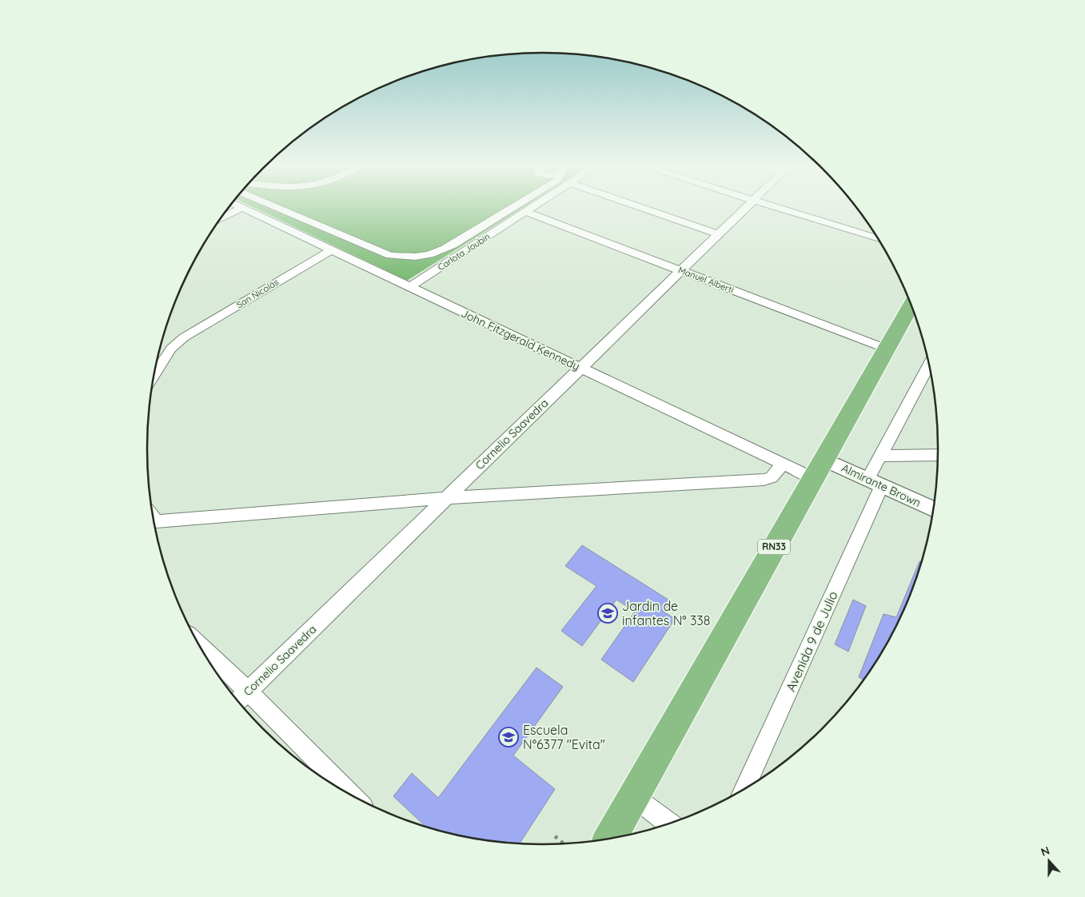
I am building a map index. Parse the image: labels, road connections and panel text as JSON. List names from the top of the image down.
{
  "streets": {
    "highway": ["RN33"],
    "street": [
      "Carlota Joubin",
      "Manuel Alberti",
      "San Nicolás",
      "John Fitzgerald Kennedy",
      "Cornelio Saavedra",
      "Almirante Brown",
      "Avenida 9 de Julio"
    ]
  },
  "crossings": [
    ["Carlota Joubin", "Manuel Alberti"],
    ["Carlota Joubin", "John Fitzgerald Kennedy"],
    ["Manuel Alberti", "Cornelio Saavedra"],
    ["Manuel Alberti", "RN33"],
    ["San Nicolás", "John Fitzgerald Kennedy"],
    ["John Fitzgerald Kennedy", "Cornelio Saavedra"],
    ["John Fitzgerald Kennedy", "Almirante Brown"],
    ["John Fitzgerald Kennedy", "RN33"],
    ["Almirante Brown", "RN33"],
    ["Almirante Brown", "Avenida 9 de Julio"]
  ],
  "places": {
    "school or university": ["Jardin de infantes N° 338", "Escuela N°6377 \"Evita\""]
  },
  "north": "top"
}
